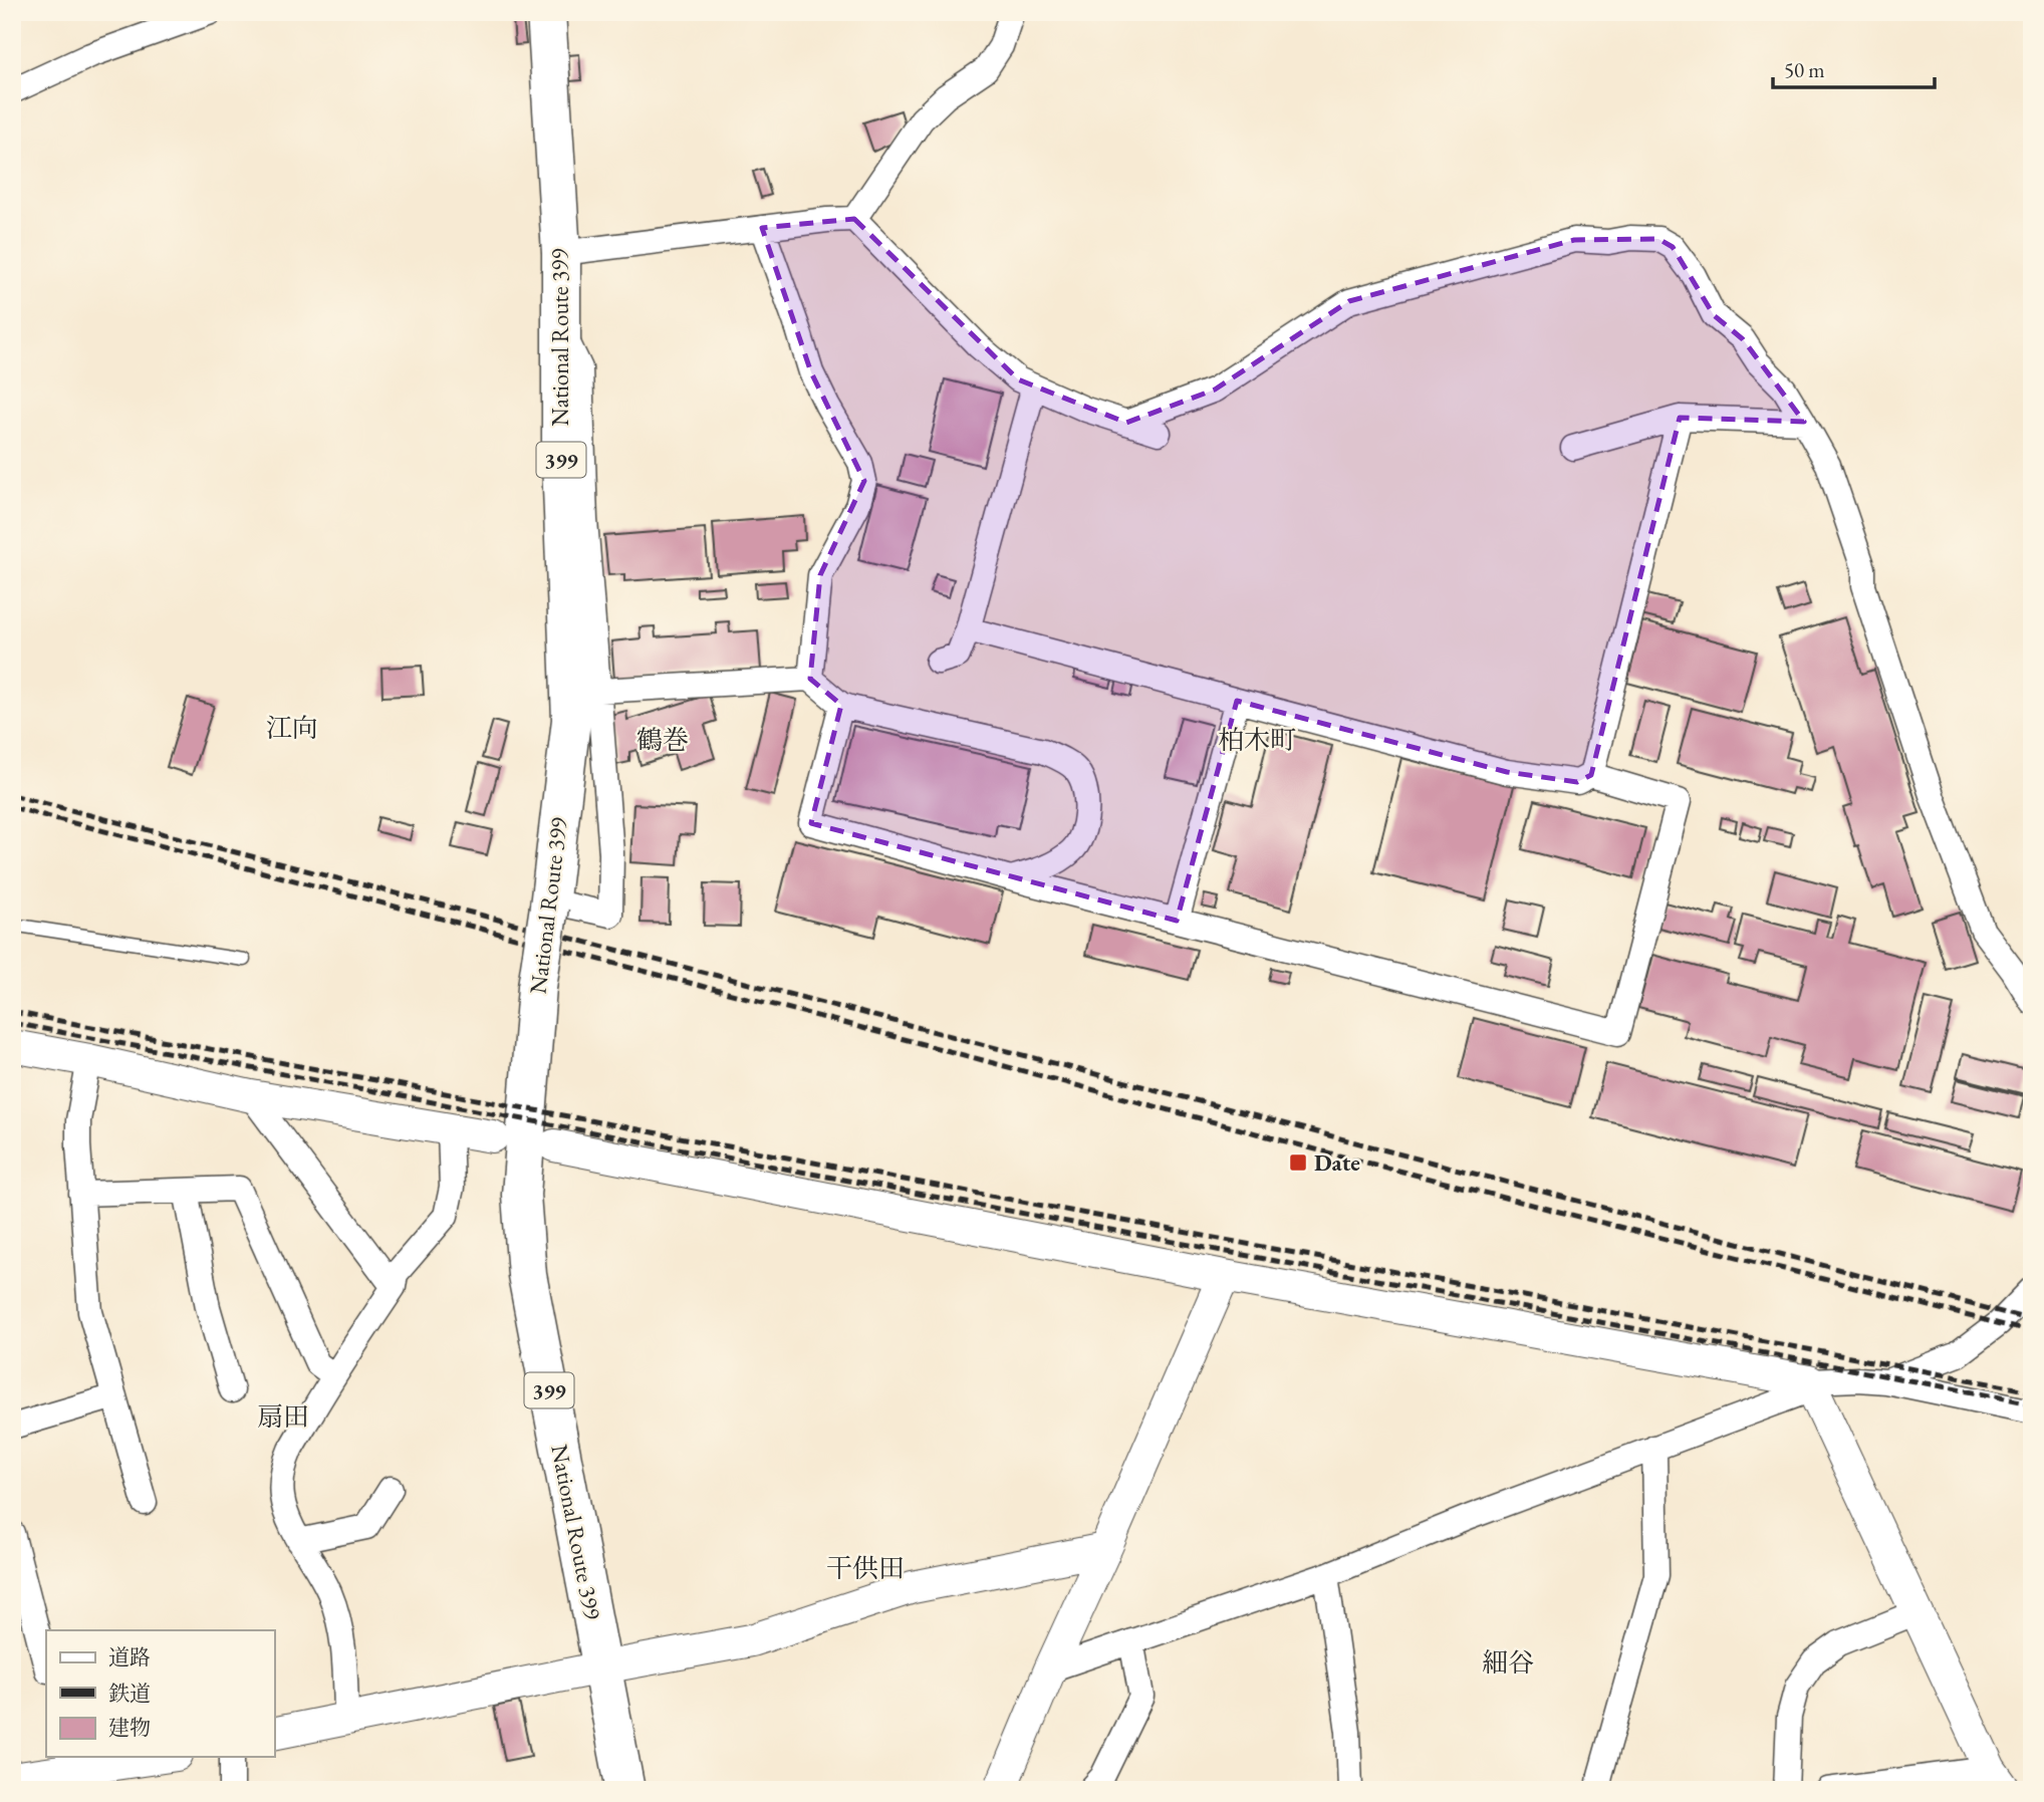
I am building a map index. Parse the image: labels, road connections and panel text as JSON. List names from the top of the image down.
{
  "streets": {
    "highway": ["National Route 399", "399"]
  },
  "districts": [
    "江向",
    "鶴巻",
    "柏木町",
    "扇田",
    "干供田",
    "細谷"
  ],
  "places": {
    "transit": ["Date"]
  },
  "legend": ["道路", "鉄道", "建物"],
  "scale_bar": "50 m"
}
